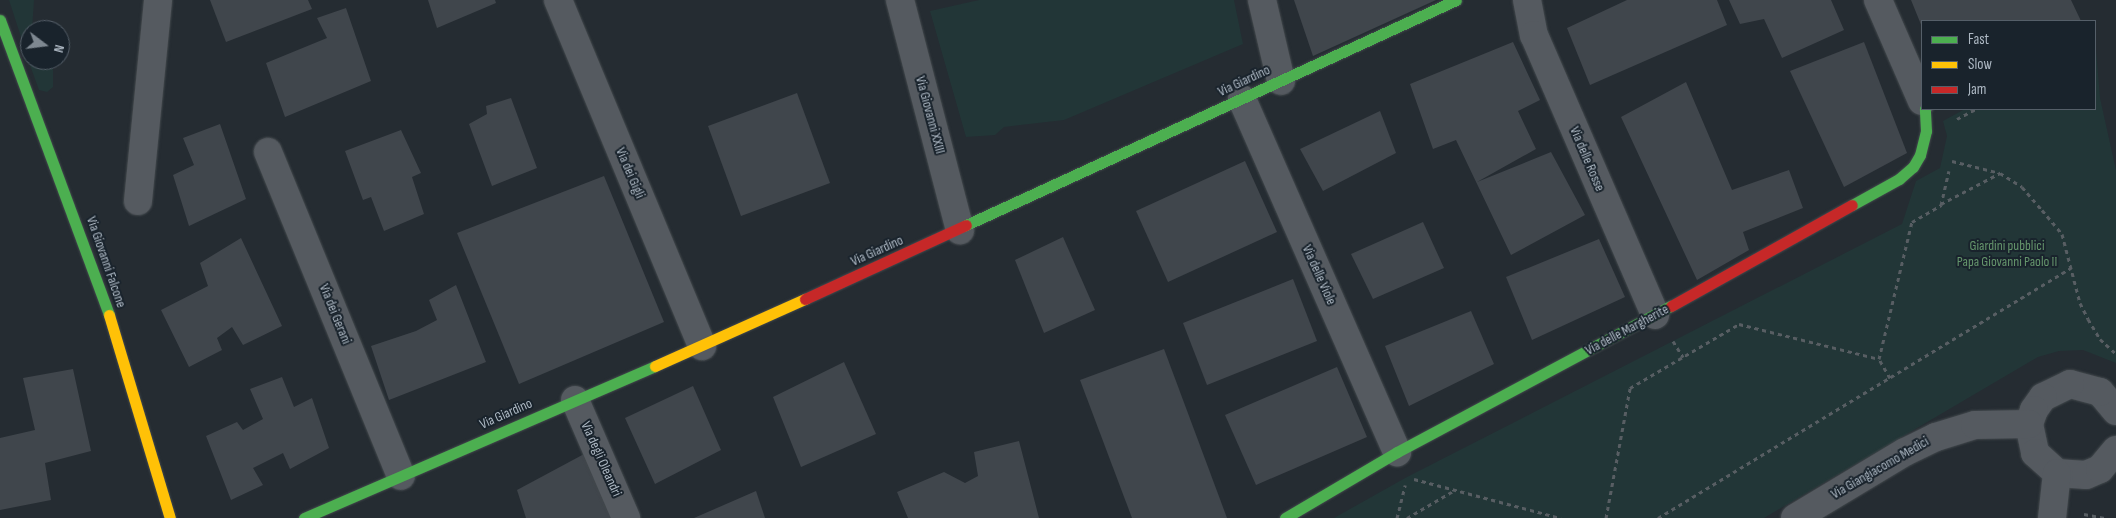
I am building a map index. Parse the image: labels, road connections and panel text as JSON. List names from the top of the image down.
{
  "streets": {
    "street": [
      "Via Giardino",
      "Via Giovanni XXIII",
      "Via delle Rosse",
      "Via dei Gigli",
      "Via Giovanni Falcone",
      "Via delle Viole",
      "Via dei Gerani",
      "Via delle Margherite",
      "Via degli Oleandri",
      "Via Giangiacomo Medici"
    ]
  },
  "crossings": [
    ["Via Giardino", "Via Giovanni XXIII"],
    ["Via Giardino", "Via dei Gigli"],
    ["Via Giardino", "Via delle Viole"],
    ["Via Giardino", "Via dei Gerani"],
    ["Via Giardino", "Via degli Oleandri"],
    ["Via delle Rosse", "Via delle Margherite"],
    ["Via delle Viole", "Via delle Margherite"]
  ],
  "parks": ["Giardini pubblici Papa Giovanni Paolo II"],
  "legend": ["Fast", "Slow", "Jam"],
  "north": "right"
}
